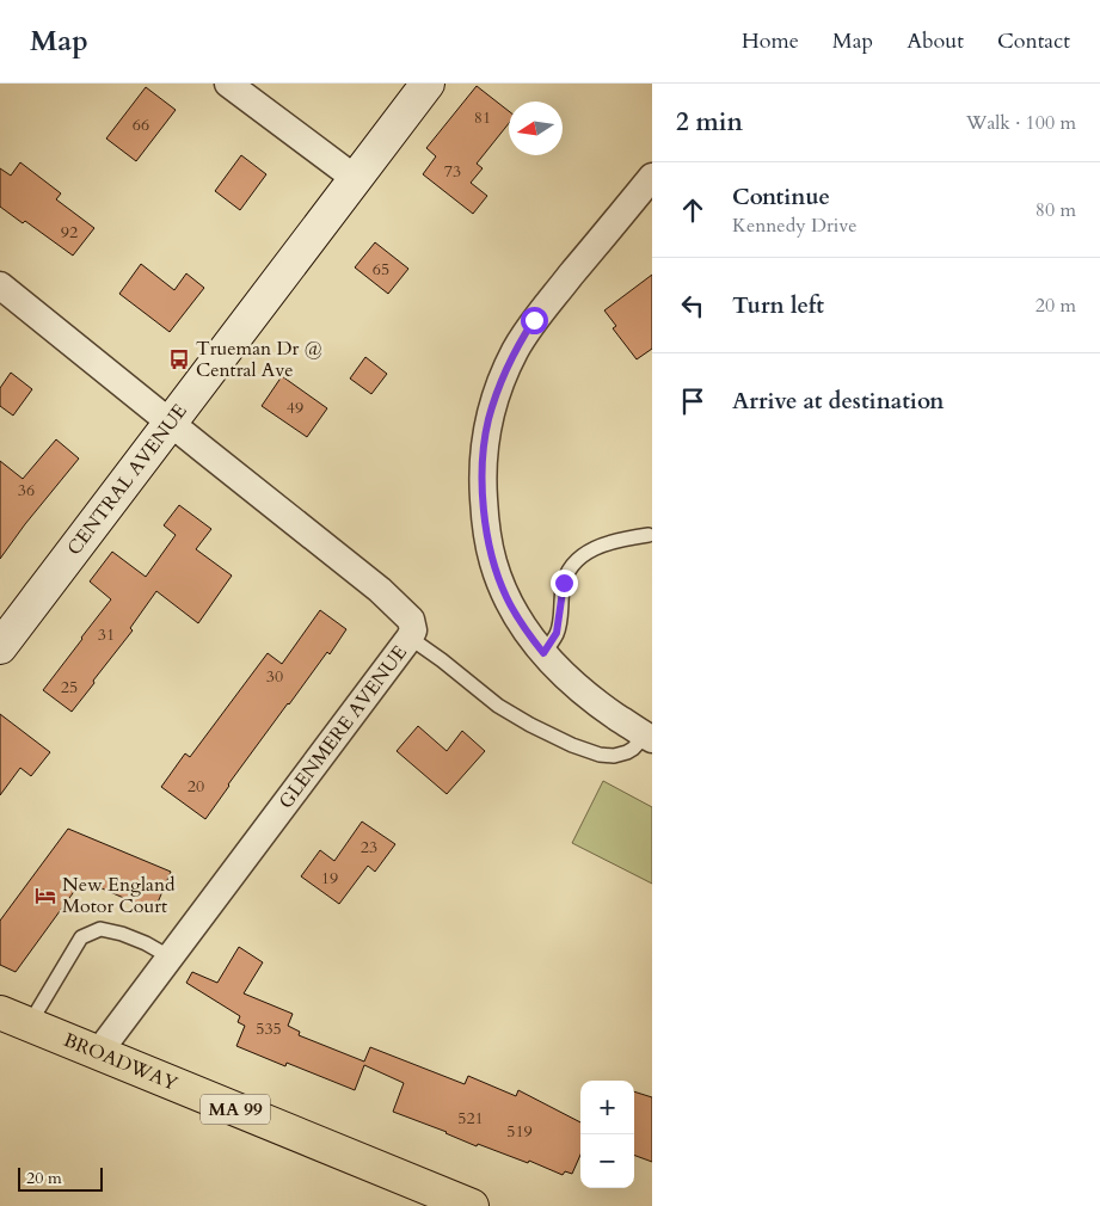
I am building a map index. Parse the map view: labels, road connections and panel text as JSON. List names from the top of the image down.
{
  "streets": {
    "main road": ["BROADWAY", "MA 99"],
    "street": ["CENTRAL AVENUE", "GLENMERE AVENUE"]
  },
  "crossings": [
    ["CENTRAL AVENUE", "GLENMERE AVENUE"],
    ["GLENMERE AVENUE", "BROADWAY"]
  ],
  "places": {
    "bus stop": ["Trueman Dr @ Central Ave"],
    "hotel": ["New England Motor Court"]
  },
  "house_numbers": [
    "81",
    "66",
    "73",
    "92",
    "65",
    "49",
    "36",
    "31",
    "30",
    "25",
    "20",
    "23",
    "19",
    "535",
    "521",
    "519"
  ],
  "scale_bar": "20 m",
  "north": "left",
  "page": {
    "header": "Map",
    "nav": [
      "Home",
      "Map",
      "About",
      "Contact"
    ],
    "heading": ["2 min", "Walk · 100 m"],
    "list": [
      ["Continue", "Kennedy Drive", "80 m"],
      ["Turn left", "20 m"],
      "Arrive at destination"
    ],
    "map_buttons": ["+", "−"],
    "scale": "20 m"
  }
}
